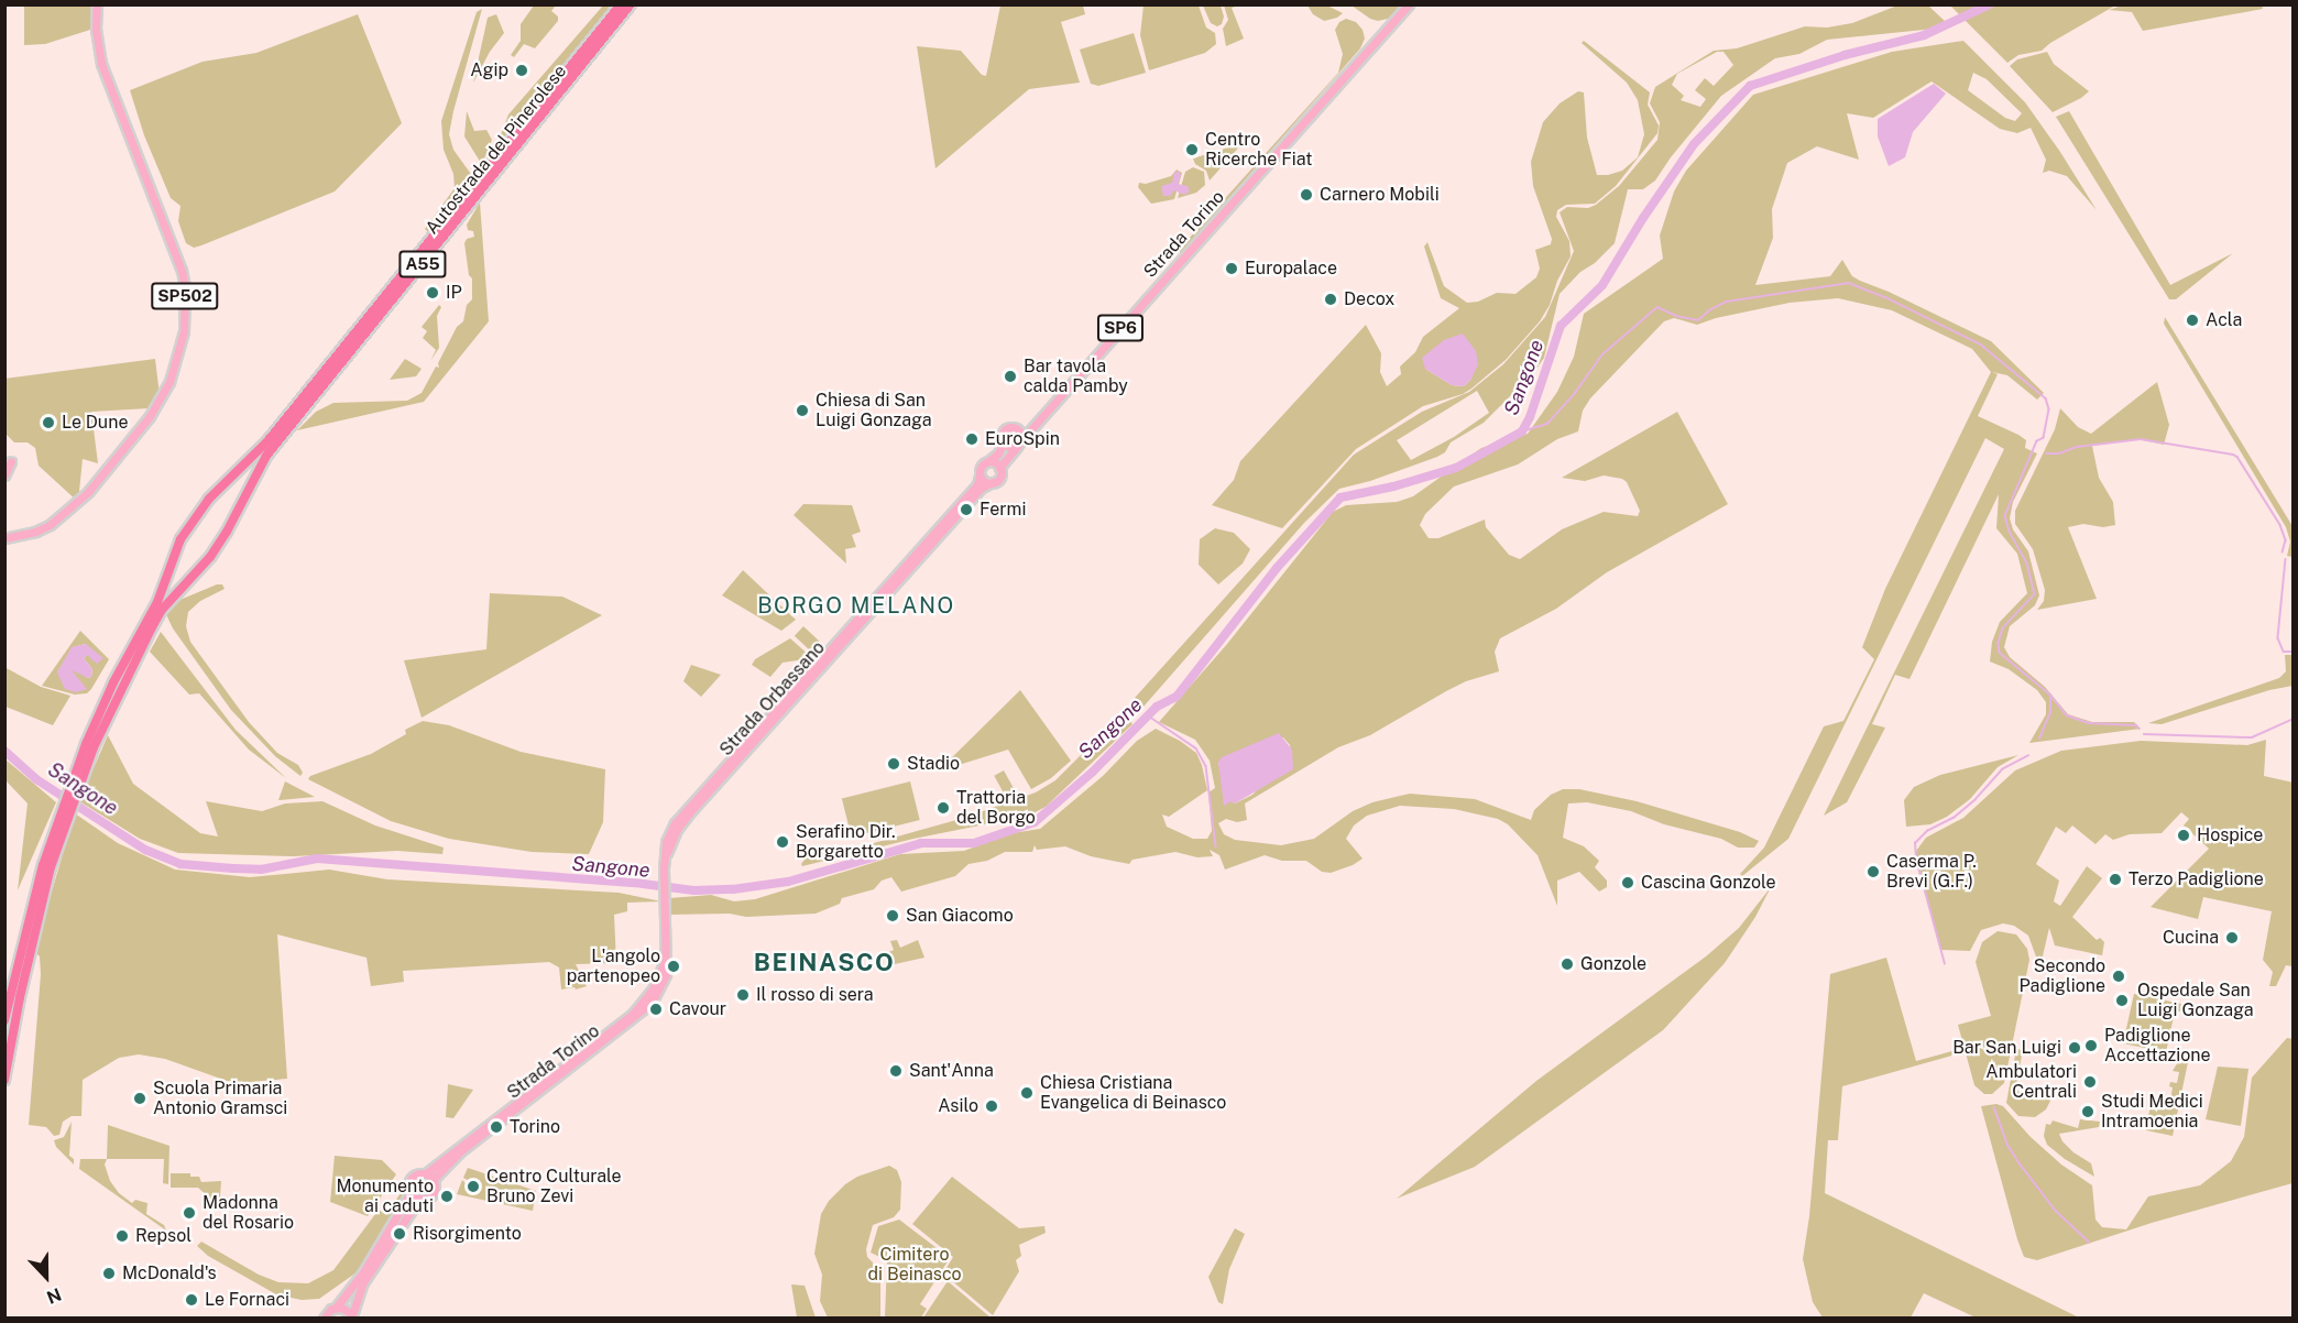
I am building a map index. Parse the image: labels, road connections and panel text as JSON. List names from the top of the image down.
{
  "streets": {
    "highway": ["Autostrada del Pinerolese", "A55"],
    "main road": [
      "Strada Torino",
      "SP502",
      "SP6",
      "Strada Orbassano"
    ]
  },
  "crossings": [
    ["Strada Torino", "Strada Orbassano"]
  ],
  "districts": ["BORGO MELANO", "BEINASCO"],
  "water": ["Sangone"],
  "parks": ["Cimitero di Beinasco"],
  "places": [
    "Agip",
    "Centro Ricerche Fiat",
    "Carnero Mobili",
    "Europalace",
    "IP",
    "Decox",
    "Acla",
    "Bar tavola calda Pamby",
    "Chiesa di San Luigi Gonzaga",
    "Le Dune",
    "EuroSpin",
    "Fermi",
    "Stadio",
    "Trattoria del Borgo",
    "Hospice",
    "Serafino Dir. Borgaretto",
    "Caserma P. Brevi (G.F.)",
    "Terzo Padiglione",
    "Cascina Gonzole",
    "San Giacomo",
    "Cucina",
    "Gonzole",
    "L'angolo partenopeo",
    "Secondo Padiglione",
    "Il rosso di sera",
    "Ospedale San Luigi Gonzaga",
    "Cavour",
    "Padiglione Accettazione",
    "Bar San Luigi",
    "Sant'Anna",
    "Ambulatori Centrali",
    "Chiesa Cristiana Evangelica di Beinasco",
    "Scuola Primaria Antonio Gramsci",
    "Asilo",
    "Studi Medici Intramoenia",
    "Torino",
    "Centro Culturale Bruno Zevi",
    "Monumento ai caduti",
    "Madonna del Rosario",
    "Risorgimento",
    "Repsol",
    "McDonald's",
    "Le Fornaci"
  ],
  "north": "bottom"
}
